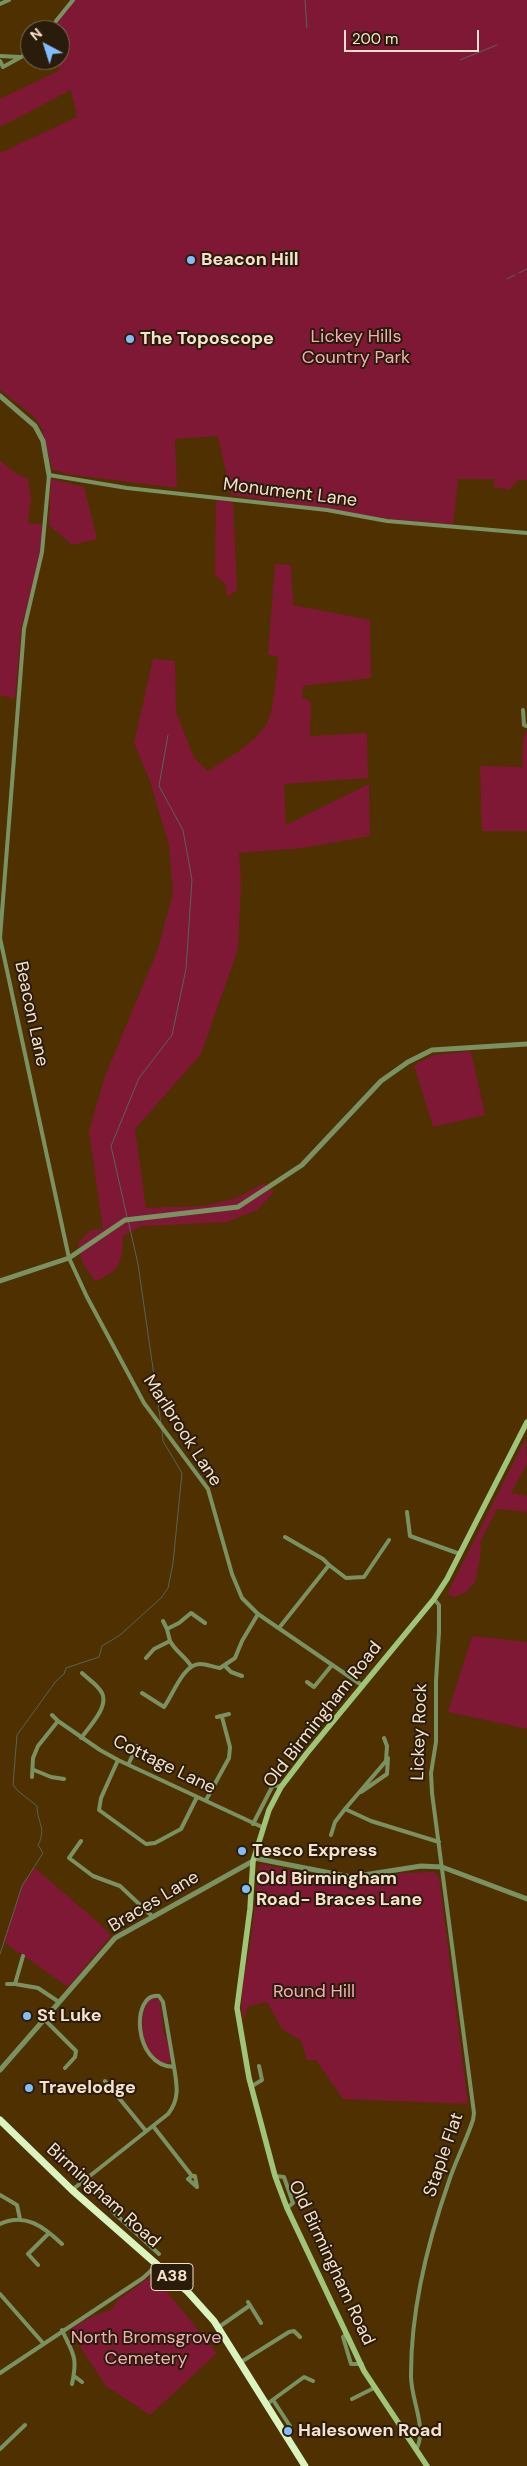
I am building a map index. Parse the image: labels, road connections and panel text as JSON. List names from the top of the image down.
{
  "streets": {
    "highway": ["Birmingham Road", "A38"],
    "main road": ["Old Birmingham Road"],
    "street": [
      "Monument Lane",
      "Beacon Lane",
      "Marlbrook Lane",
      "Lickey Rock",
      "Cottage Lane",
      "Braces Lane",
      "Staple Flat"
    ]
  },
  "crossings": [
    ["Monument Lane", "Beacon Lane"],
    ["Beacon Lane", "Marlbrook Lane"],
    ["Marlbrook Lane", "Old Birmingham Road"],
    ["Old Birmingham Road", "Lickey Rock"],
    ["Old Birmingham Road", "Cottage Lane"],
    ["Old Birmingham Road", "Braces Lane"],
    ["Old Birmingham Road", "Staple Flat"],
    ["Lickey Rock", "Staple Flat"]
  ],
  "parks": ["Lickey Hills Country Park", "Round Hill", "North Bromsgrove Cemetery"],
  "places": [
    "Beacon Hill",
    "The Toposcope",
    "Tesco Express",
    "Old Birmingham Road- Braces Lane",
    "St Luke",
    "Travelodge",
    "Halesowen Road"
  ],
  "scale_bar": "200 m",
  "north": "top left"
}
